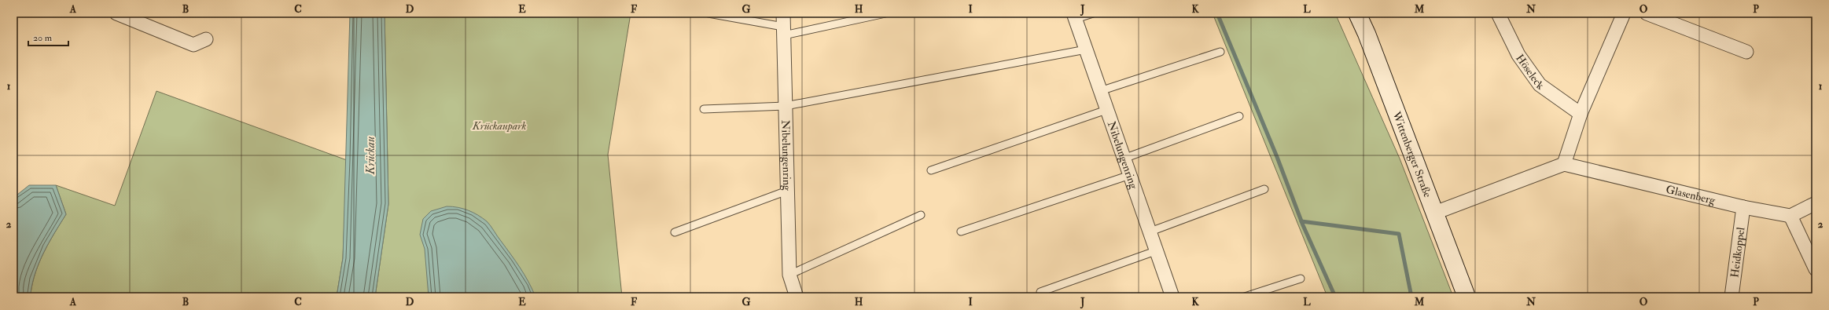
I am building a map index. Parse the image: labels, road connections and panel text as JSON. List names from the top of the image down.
{
  "streets": {
    "main road": ["Wittenberger Straße"],
    "street": [
      "Höseleck",
      "Nibelungenring",
      "Glasenberg",
      "Heidkoppel"
    ]
  },
  "crossings": [
    ["Glasenberg", "Heidkoppel"]
  ],
  "water": ["Krückau"],
  "parks": ["Krückaupark"],
  "scale_bar": "20 m",
  "grid": {
    "columns": [
      "A",
      "B",
      "C",
      "D",
      "E",
      "F",
      "G",
      "H",
      "I",
      "J",
      "K",
      "L",
      "M",
      "N",
      "O",
      "P"
    ],
    "rows": ["1", "2"]
  }
}
